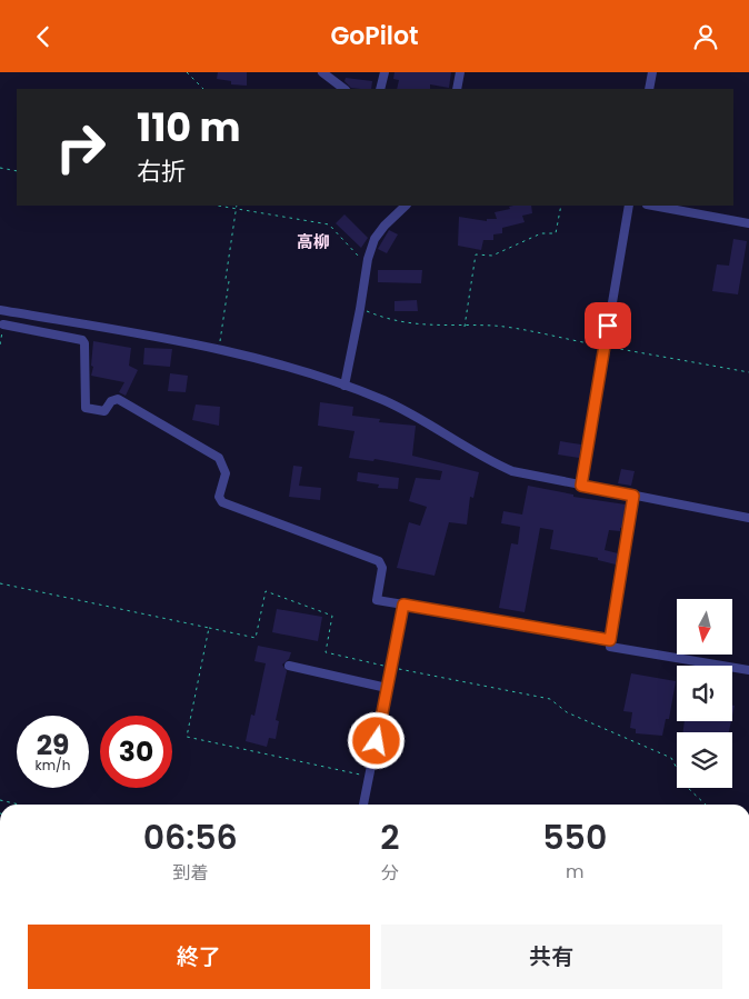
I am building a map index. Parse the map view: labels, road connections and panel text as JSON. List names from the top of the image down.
{
  "districts": ["高柳"],
  "north": "bottom",
  "page": {
    "header": "GoPilot",
    "turn": ["110 m", "右折"],
    "speed": "29 km/h",
    "limit": "30",
    "eta": [
      "06:56",
      "到着",
      "2",
      "分",
      "550",
      "m"
    ],
    "buttons": ["終了", "共有"]
  }
}
